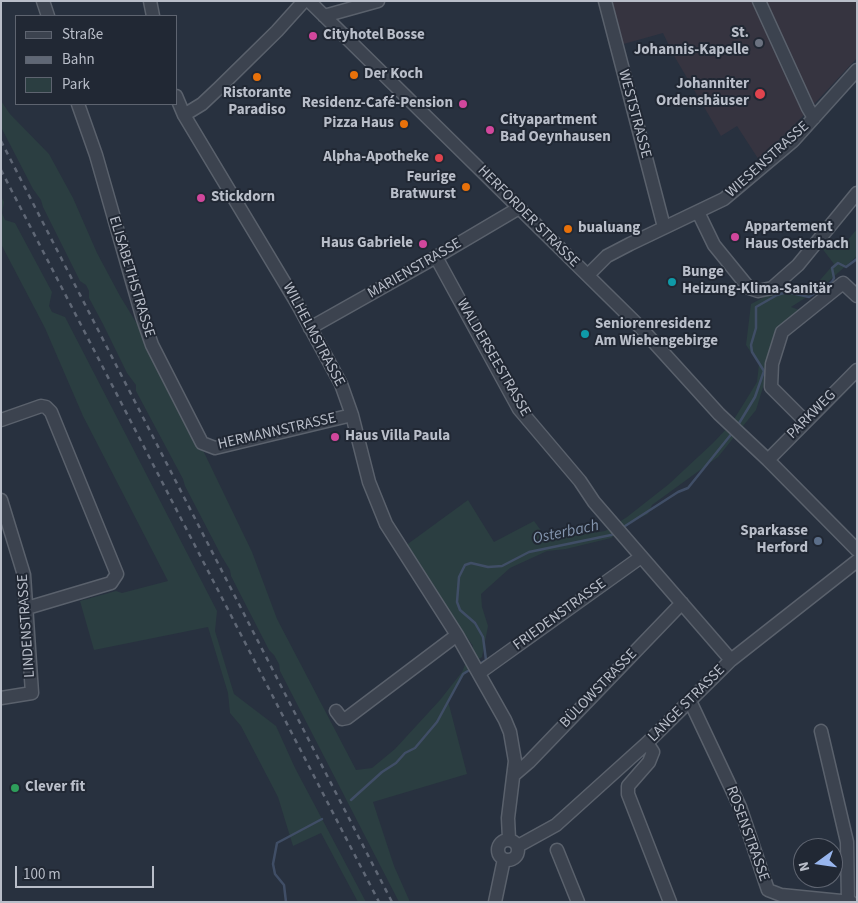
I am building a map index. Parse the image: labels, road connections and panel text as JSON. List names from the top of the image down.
{
  "streets": {
    "street": [
      "WESTSTRASSE",
      "WIESENSTRASSE",
      "HERFORDER STRASSE",
      "MARIENSTRASSE",
      "ELISABETHSTRASSE",
      "WILHELMSTRASSE",
      "WALDERSEESTRASSE",
      "PARKWEG",
      "HERMANNSTRASSE",
      "FRIEDENSTRASSE",
      "LINDENSTRASSE",
      "BÜLOWSTRASSE",
      "LANGE STRASSE",
      "ROSENSTRASSE"
    ]
  },
  "crossings": [
    ["WESTSTRASSE", "WIESENSTRASSE"],
    ["WIESENSTRASSE", "HERFORDER STRASSE"],
    ["HERFORDER STRASSE", "MARIENSTRASSE"],
    ["HERFORDER STRASSE", "PARKWEG"],
    ["MARIENSTRASSE", "WILHELMSTRASSE"],
    ["MARIENSTRASSE", "WALDERSEESTRASSE"],
    ["ELISABETHSTRASSE", "HERMANNSTRASSE"],
    ["WILHELMSTRASSE", "HERMANNSTRASSE"],
    ["WILHELMSTRASSE", "FRIEDENSTRASSE"],
    ["WILHELMSTRASSE", "BÜLOWSTRASSE"],
    ["WILHELMSTRASSE", "LANGE STRASSE"],
    ["WALDERSEESTRASSE", "FRIEDENSTRASSE"],
    ["WALDERSEESTRASSE", "BÜLOWSTRASSE"],
    ["WALDERSEESTRASSE", "LANGE STRASSE"],
    ["LANGE STRASSE", "ROSENSTRASSE"]
  ],
  "water": ["Osterbach"],
  "places": [
    "Cityhotel Bosse",
    "St. Johannis-Kapelle",
    "Der Koch",
    "Ristorante Paradiso",
    "Johanniter Ordenshäuser",
    "Residenz-Café-Pension",
    "Pizza Haus",
    "Cityapartment Bad Oeynhausen",
    "Alpha-Apotheke",
    "Feurige Bratwurst",
    "Stickdorn",
    "bualuang",
    "Appartement Haus Osterbach",
    "Haus Gabriele",
    "Bunge Heizung-Klima-Sanitär",
    "Seniorenresidenz Am Wiehengebirge",
    "Haus Villa Paula",
    "Sparkasse Herford",
    "Clever fit"
  ],
  "legend": ["Straße", "Bahn", "Park"],
  "scale_bar": "100 m",
  "north": "left"
}
